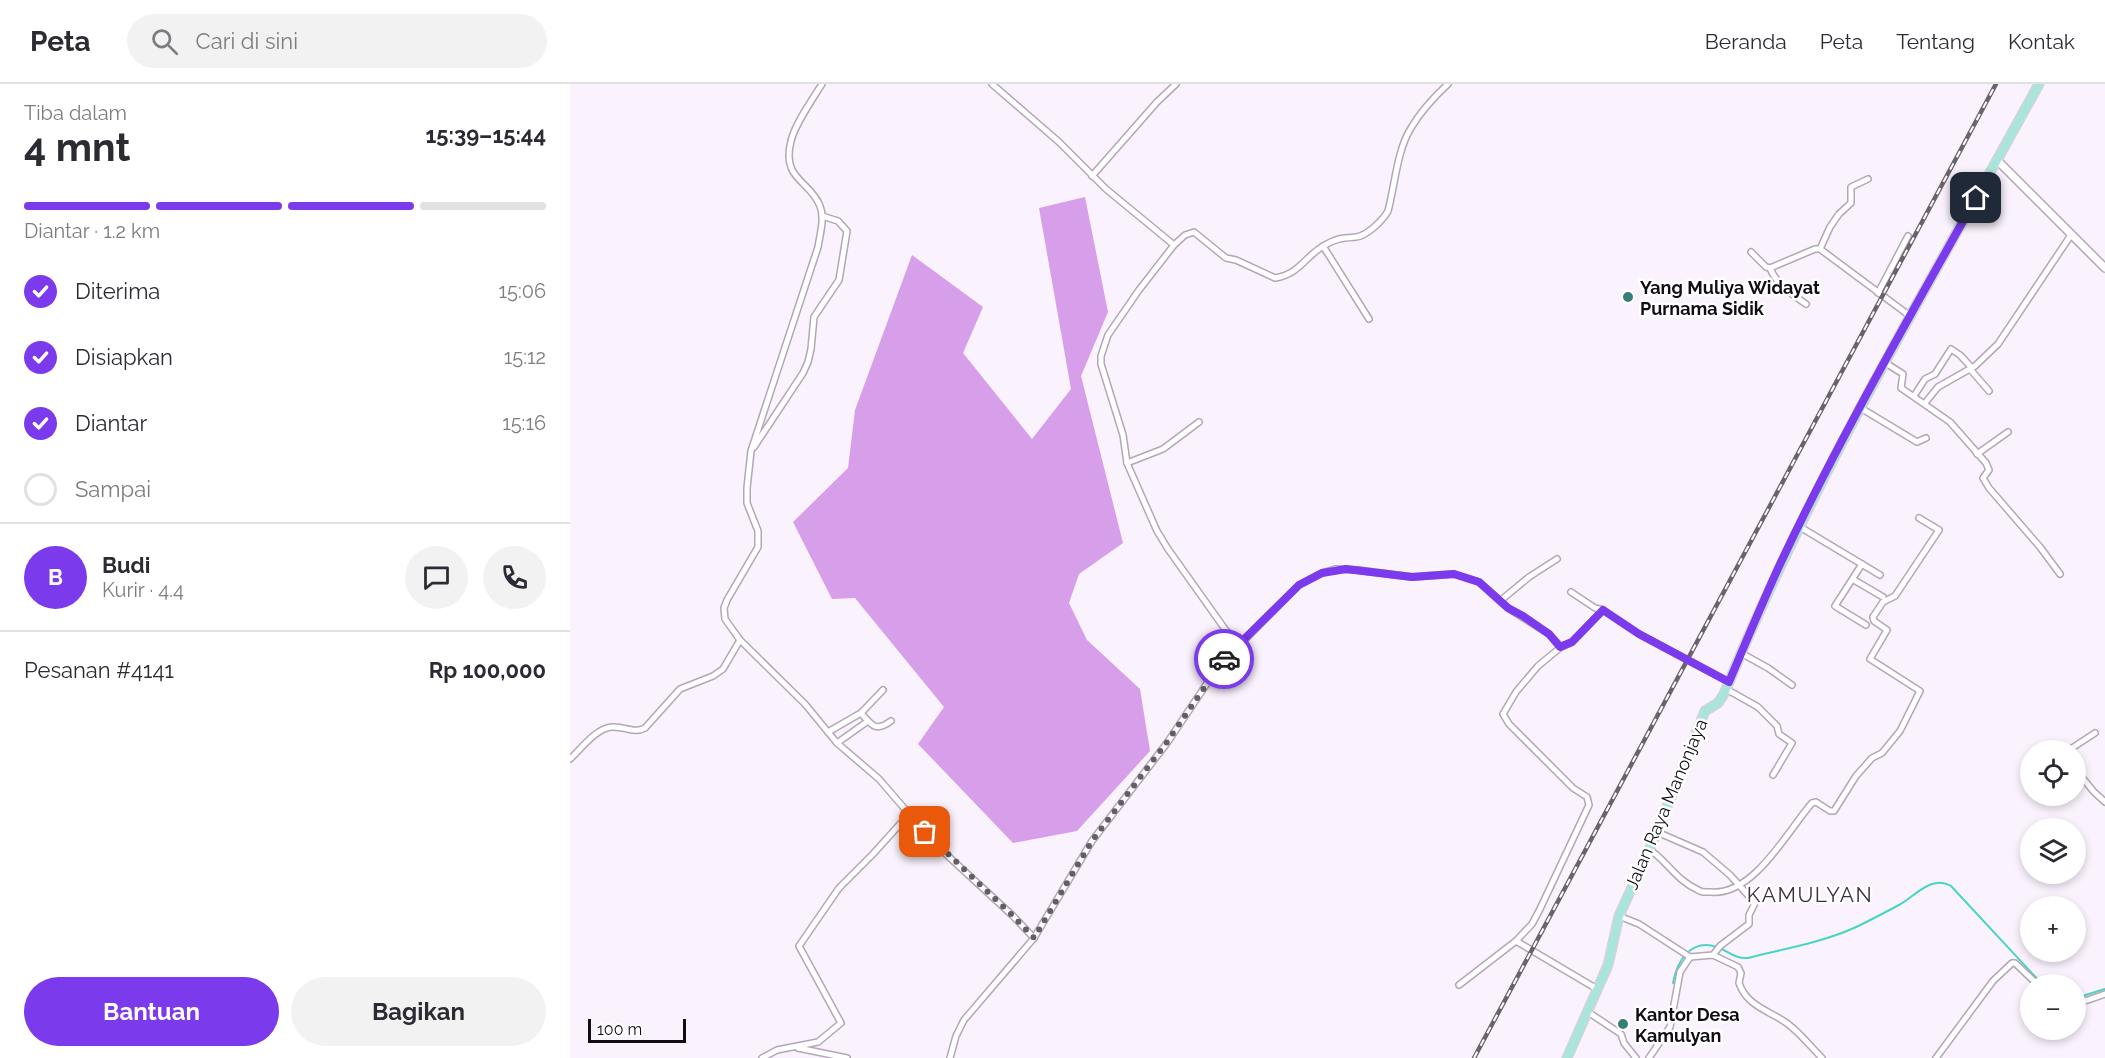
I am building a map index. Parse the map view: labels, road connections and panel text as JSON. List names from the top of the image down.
{
  "streets": {
    "main road": ["Jalan Raya Manonjaya"]
  },
  "districts": ["KAMULYAN"],
  "places": ["Yang Muliya Widayat Purnama Sidik", "Kantor Desa Kamulyan"],
  "scale_bar": "100 m",
  "page": {
    "header": "Peta",
    "search": "Cari di sini",
    "nav": [
      "Beranda",
      "Peta",
      "Tentang",
      "Kontak"
    ],
    "heading": ["4 mnt", "Tiba dalam", "15:39–15:44"],
    "panel": [
      "Budi",
      "Kurir · 4.4",
      "Pesanan #4141",
      "Rp 100,000"
    ],
    "bar": "Diantar · 1.2 km",
    "list": [
      ["Diterima", "15:06"],
      ["Disiapkan", "15:12"],
      ["Diantar", "15:16"],
      "Sampai"
    ],
    "round": "B",
    "map_buttons": ["+", "−"],
    "buttons": ["Bantuan", "Bagikan"],
    "scale": "100 m"
  }
}
